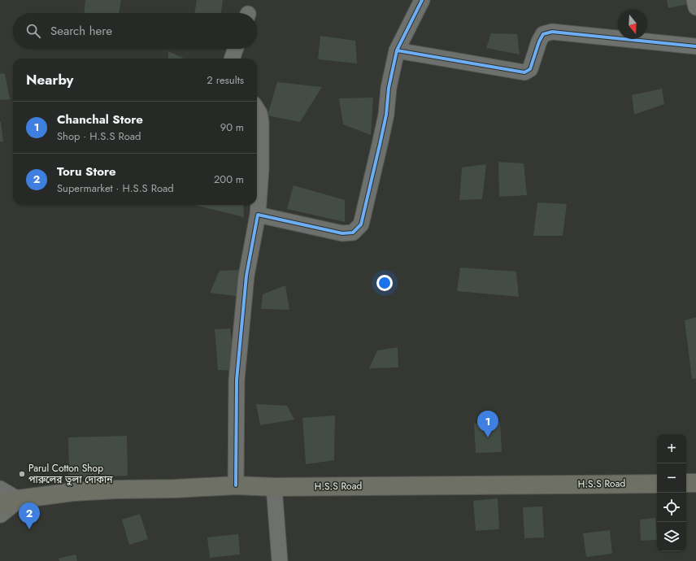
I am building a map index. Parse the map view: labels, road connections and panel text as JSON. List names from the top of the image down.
{
  "streets": {
    "highway": ["H.S.S Road"]
  },
  "places": ["Parul Cotton Shop পারুলের তুলা দোকান"],
  "north": "bottom",
  "page": {
    "search": "Search here",
    "heading": ["Nearby", "2 results"],
    "list": [
      {
        "mark": "1",
        "name": "Chanchal Store",
        "note": "Shop · H.S.S Road",
        "value": "90 m"
      },
      {
        "mark": "2",
        "name": "Toru Store",
        "note": "Supermarket · H.S.S Road",
        "value": "200 m"
      }
    ],
    "pins": ["1", "2"],
    "map_buttons": ["+", "−"]
  }
}
